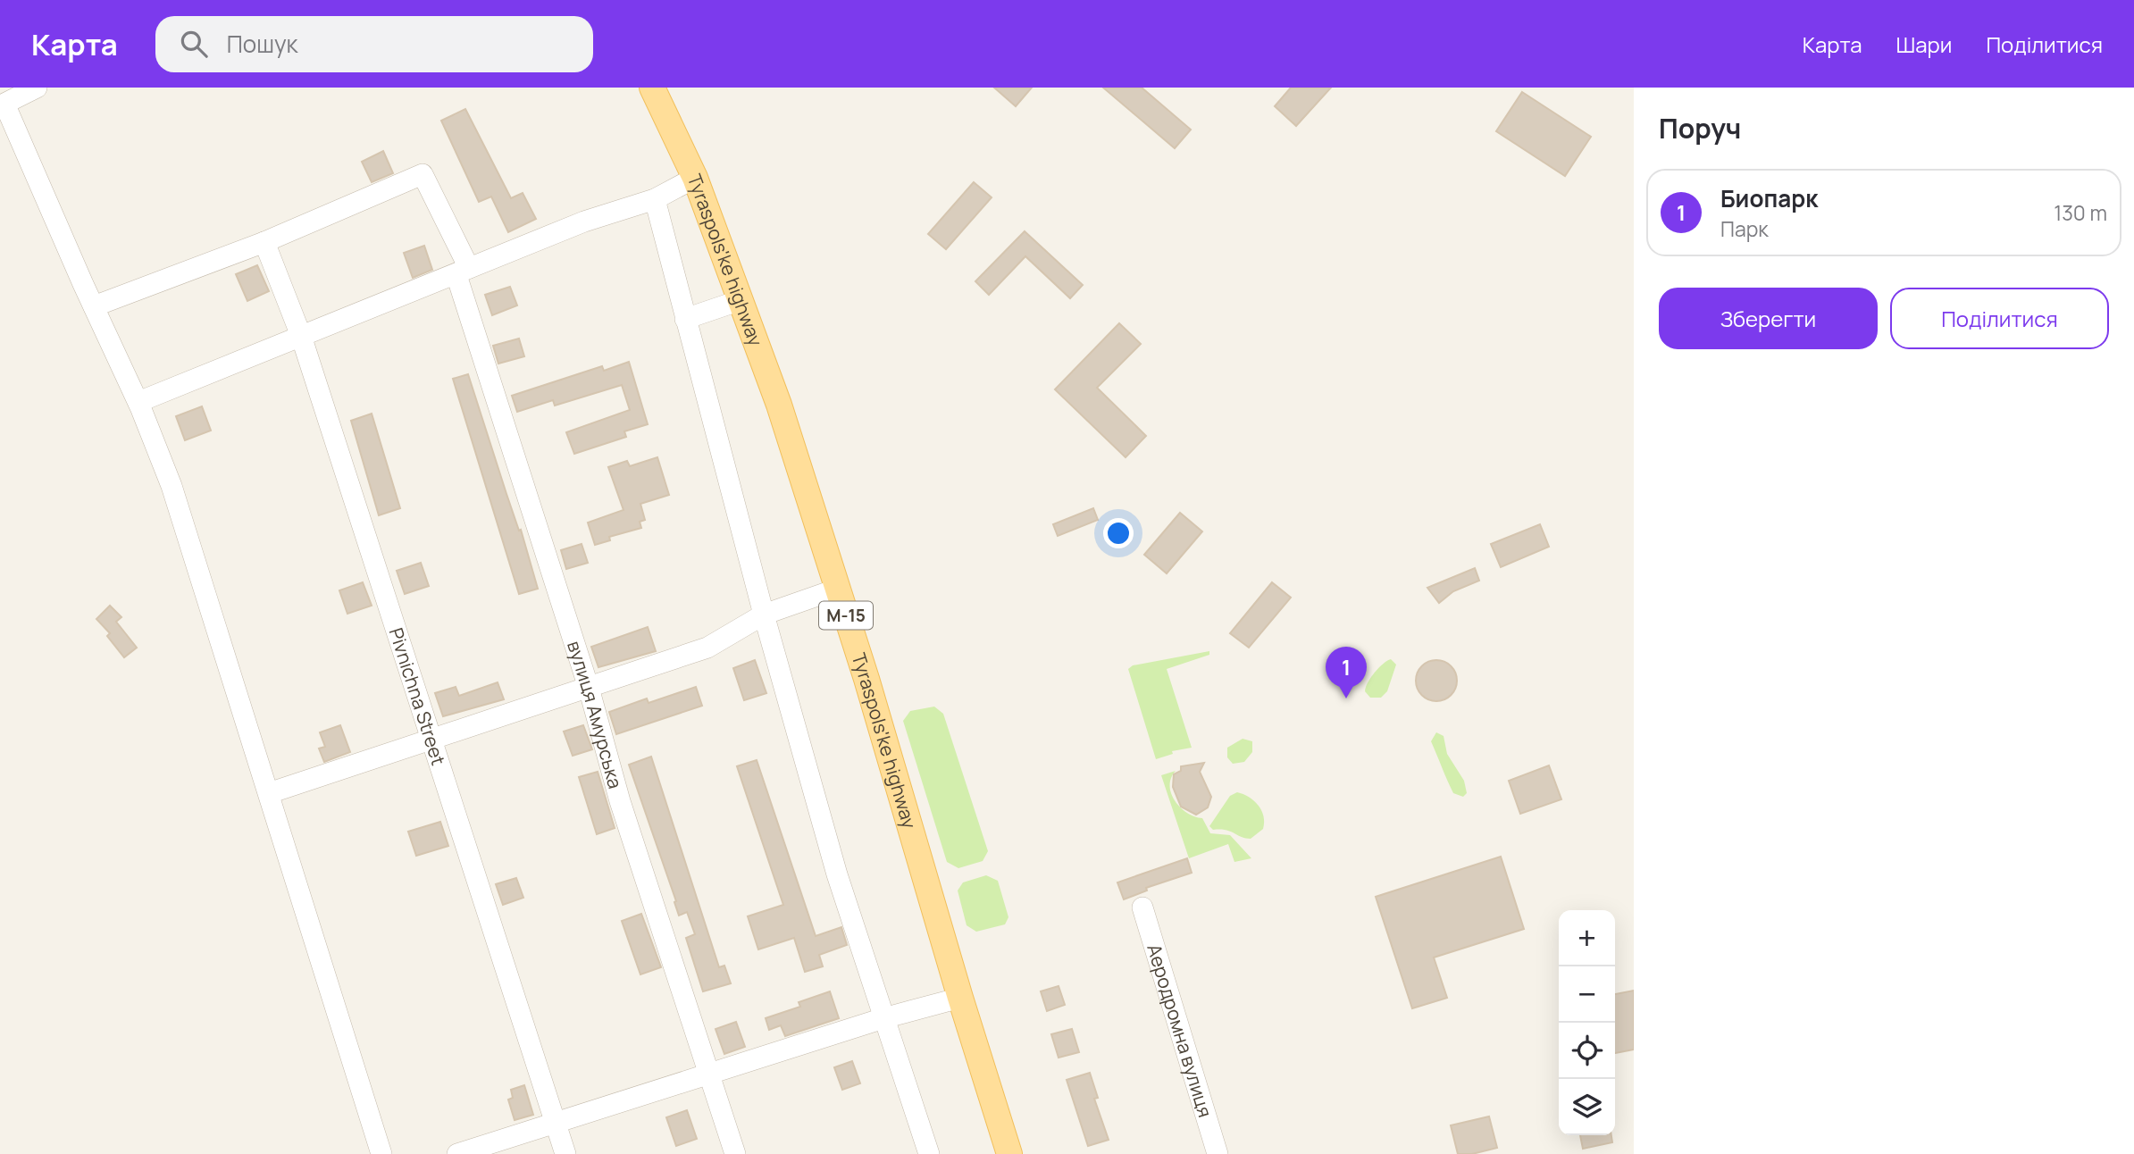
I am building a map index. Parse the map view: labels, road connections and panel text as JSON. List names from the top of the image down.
{
  "streets": {
    "main road": ["Tyraspols'ke highway", "М-15"],
    "street": ["Pivnichna Street", "вулиця Амурська", "Аеродромна вулиця"]
  },
  "crossings": [
    ["Pivnichna Street", "вулиця Амурська"]
  ],
  "page": {
    "header": "Карта",
    "search": "Пошук",
    "nav": ["Карта", "Шари", "Поділитися"],
    "heading": "Поруч",
    "list": [
      {
        "mark": "1",
        "name": "Биопарк",
        "note": "Парк",
        "value": "130 m"
      }
    ],
    "buttons": ["Зберегти", "Поділитися"],
    "pins": "1",
    "map_buttons": ["+", "−"]
  }
}
